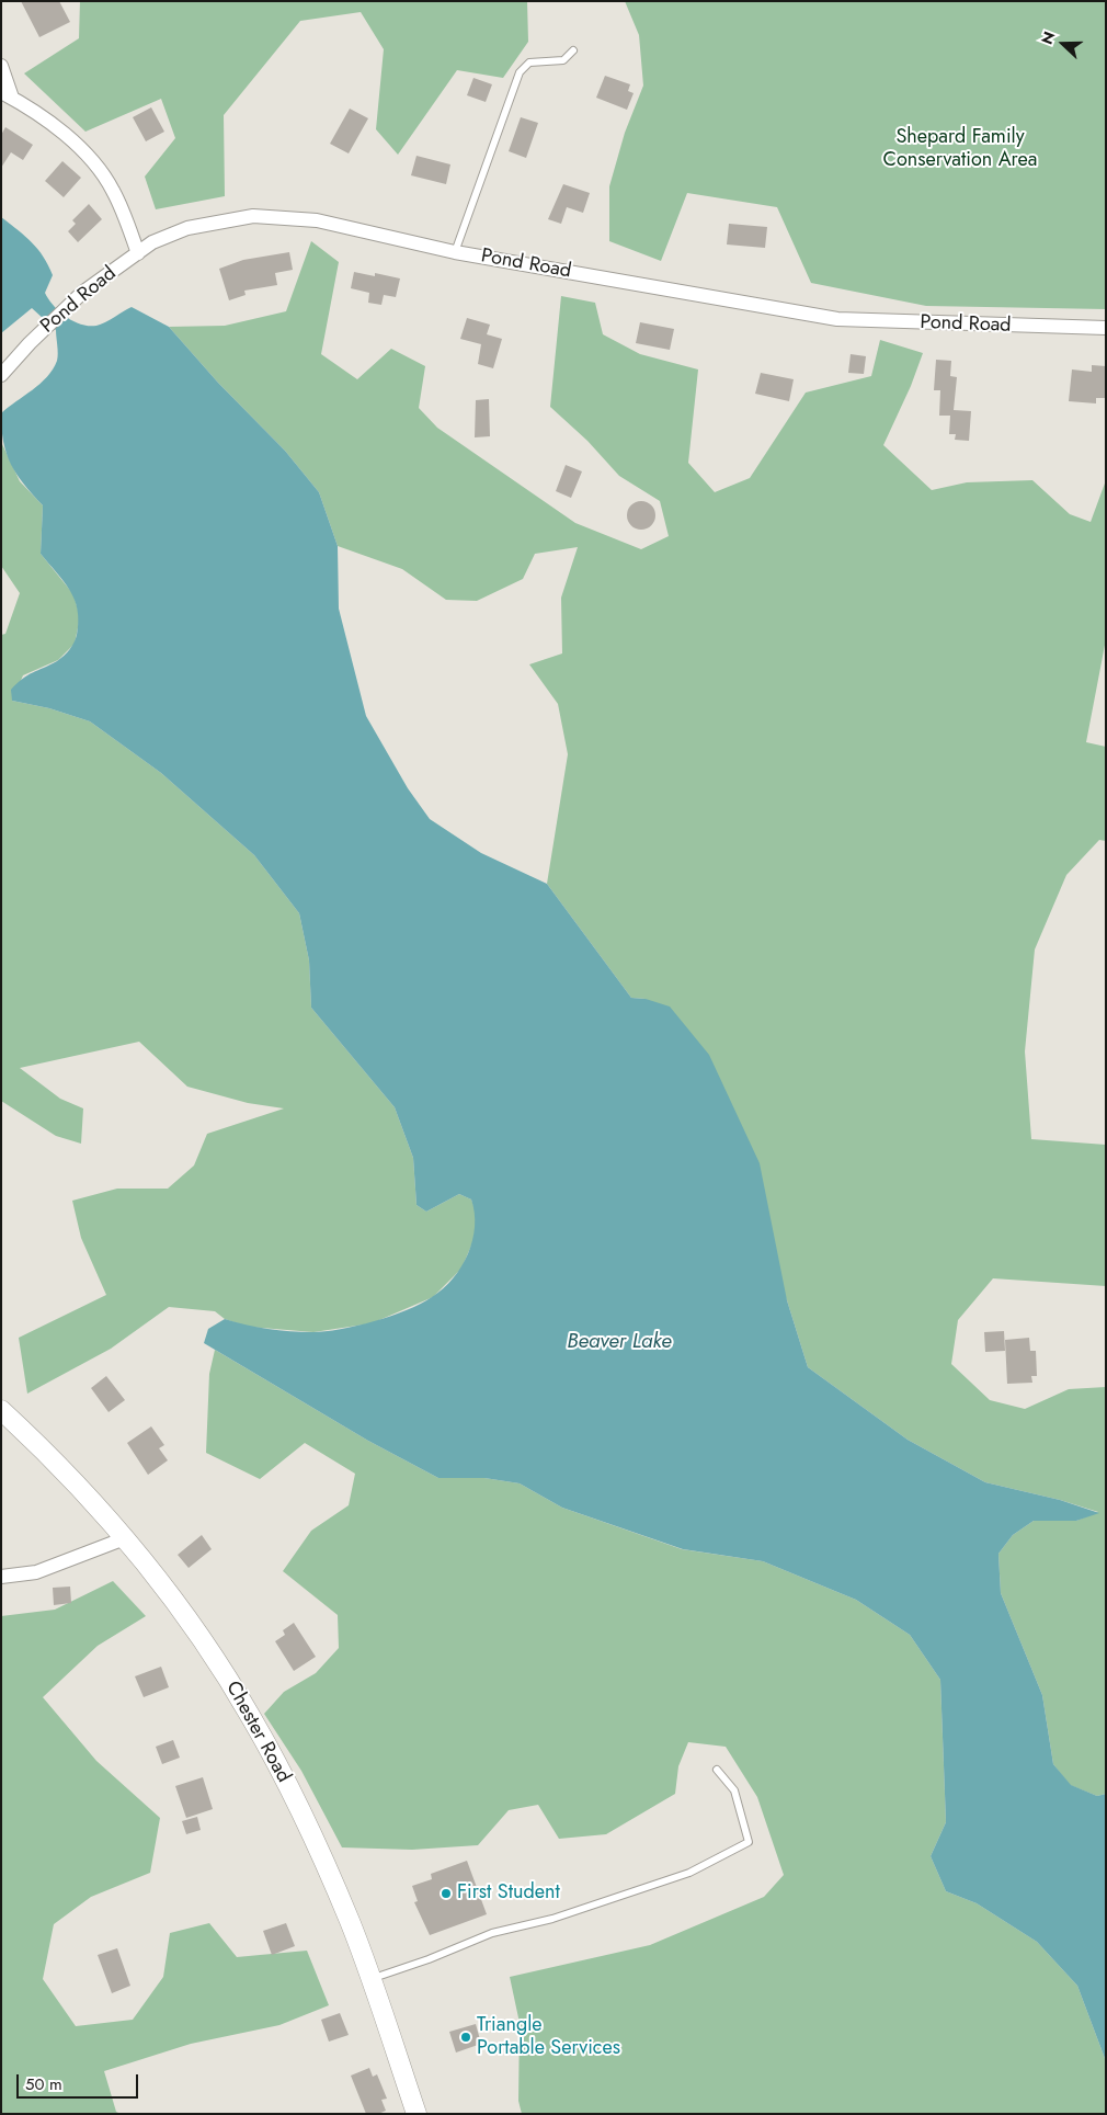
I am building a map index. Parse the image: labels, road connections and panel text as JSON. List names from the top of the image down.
{
  "streets": {
    "main road": ["Chester Road"],
    "street": ["Pond Road"]
  },
  "water": ["Beaver Lake"],
  "parks": ["Shepard Family Conservation Area"],
  "places": ["First Student", "Triangle Portable Services"],
  "scale_bar": "50 m",
  "north": "left"
}
